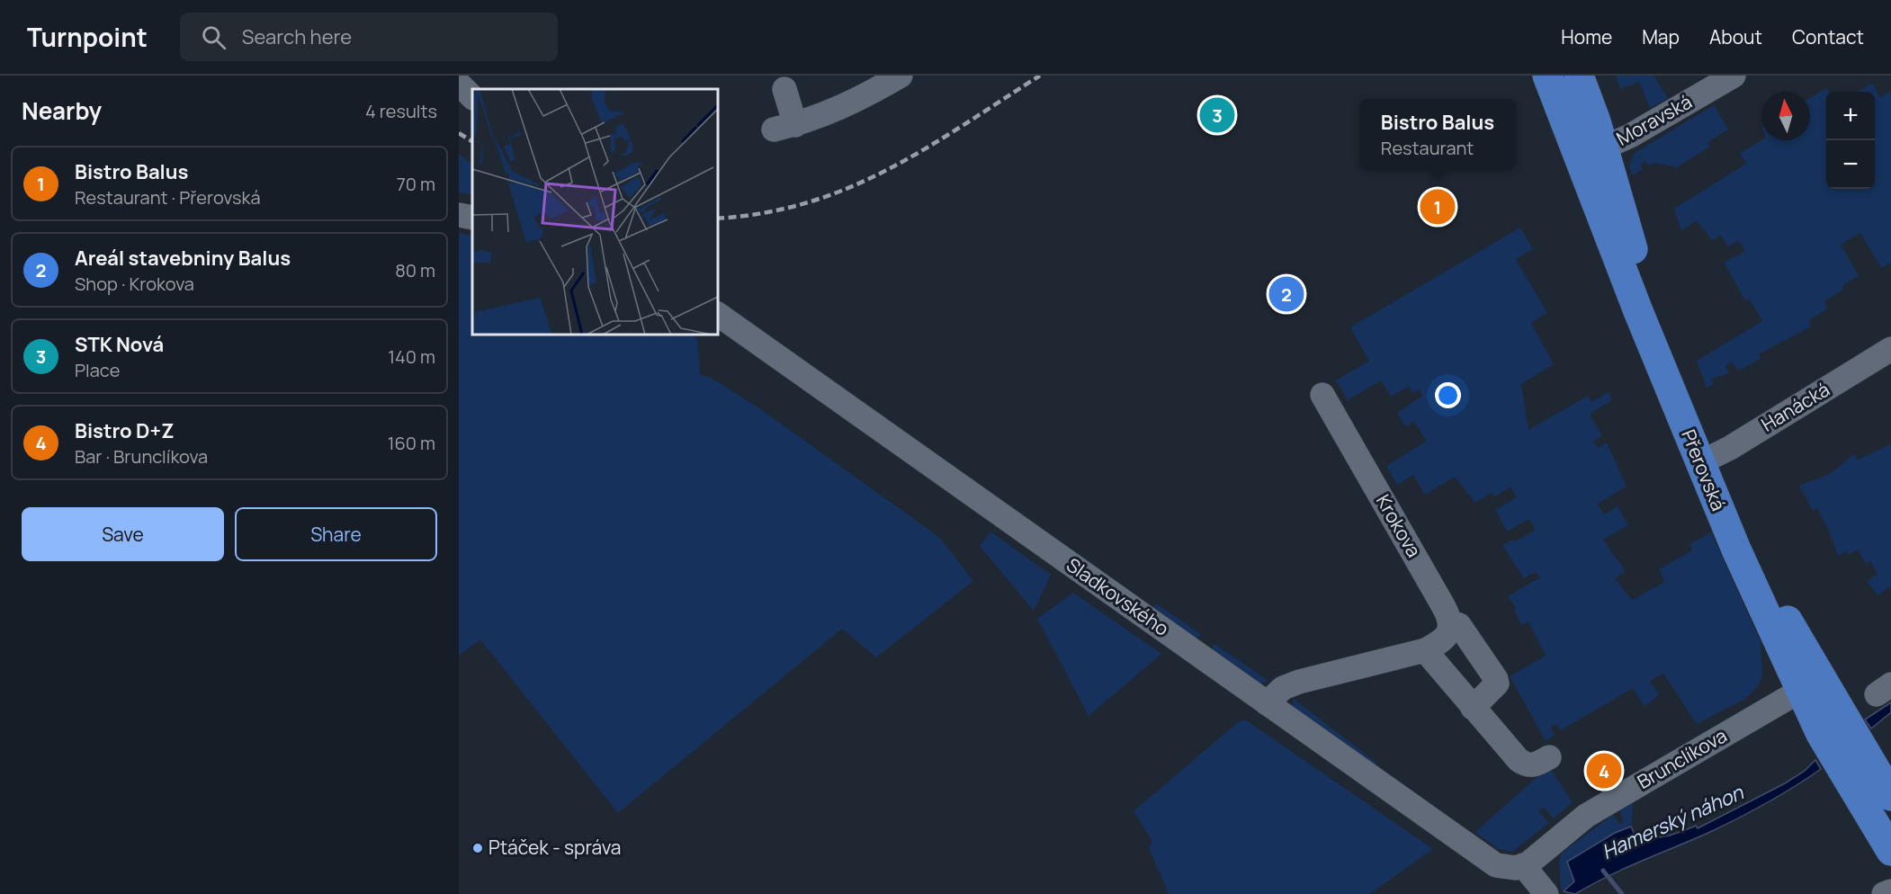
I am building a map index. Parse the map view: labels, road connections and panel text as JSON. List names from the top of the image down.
{
  "streets": {
    "main road": ["Přerovská"],
    "street": [
      "Moravská",
      "Hanácká",
      "Krokova",
      "Sladkovského",
      "Brunclíkova"
    ]
  },
  "crossings": [
    ["Moravská", "Přerovská"],
    ["Hanácká", "Přerovská"],
    ["Přerovská", "Brunclíkova"],
    ["Sladkovského", "Brunclíkova"]
  ],
  "water": ["Hamerský náhon"],
  "places": ["Ptáček - správa"],
  "north": "top",
  "page": {
    "header": "Turnpoint",
    "search": "Search here",
    "nav": [
      "Home",
      "Map",
      "About",
      "Contact"
    ],
    "heading": ["Nearby", "4 results"],
    "map_buttons": ["+", "−"],
    "pins": [
      "3",
      "1",
      "2",
      "4"
    ],
    "popup": ["Bistro Balus", "Restaurant"],
    "list": [
      {
        "mark": "1",
        "name": "Bistro Balus",
        "note": "Restaurant · Přerovská",
        "value": "70 m"
      },
      {
        "mark": "2",
        "name": "Areál stavebniny Balus",
        "note": "Shop · Krokova",
        "value": "80 m"
      },
      {
        "mark": "3",
        "name": "STK Nová",
        "note": "Place",
        "value": "140 m"
      },
      {
        "mark": "4",
        "name": "Bistro D+Z",
        "note": "Bar · Brunclíkova",
        "value": "160 m"
      }
    ],
    "buttons": ["Save", "Share"]
  }
}
